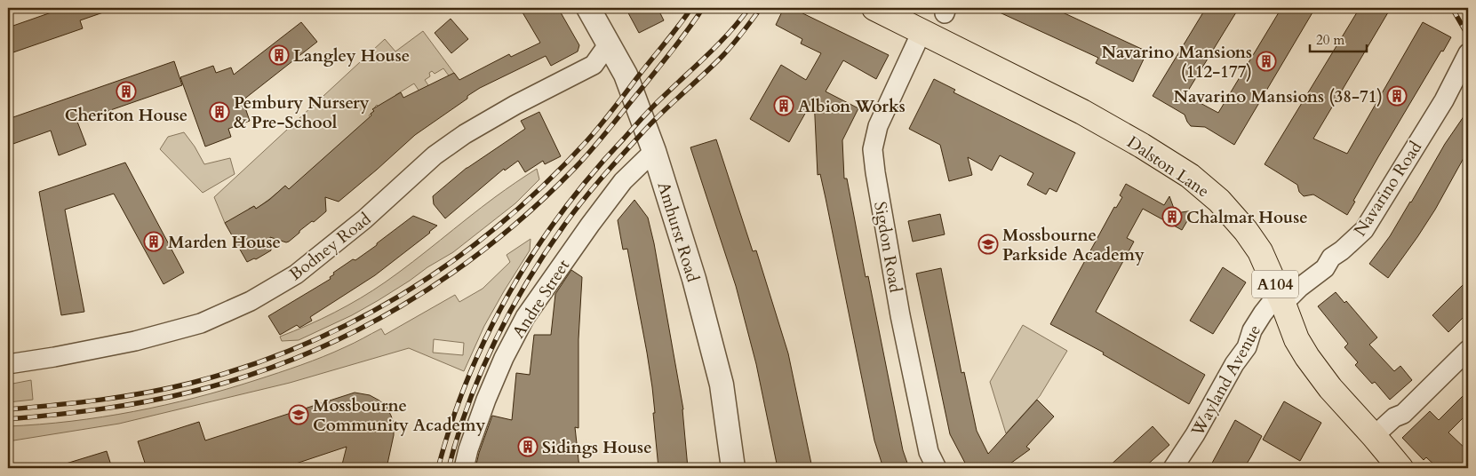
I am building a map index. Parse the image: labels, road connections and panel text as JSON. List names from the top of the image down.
{
  "streets": {
    "main road": ["Dalston Lane", "A104"],
    "street": [
      "Navarino Road",
      "Amhurst Road",
      "Bodney Road",
      "Sigdon Road",
      "Andre Street",
      "Wayland Avenue"
    ]
  },
  "crossings": [
    ["Dalston Lane", "Navarino Road"],
    ["Dalston Lane", "Sigdon Road"],
    ["Dalston Lane", "Wayland Avenue"],
    ["Navarino Road", "Wayland Avenue"],
    ["Amhurst Road", "Bodney Road"],
    ["Amhurst Road", "Andre Street"]
  ],
  "places": {
    "building": [
      "Langley House",
      "Navarino Mansions (112-177)",
      "Cheriton House",
      "Navarino Mansions (38-71)",
      "Albion Works",
      "Pembury Nursery & Pre-School",
      "Chalmar House",
      "Marden House",
      "Sidings House"
    ],
    "school or university": ["Mossbourne Parkside Academy", "Mossbourne Community Academy"]
  },
  "scale_bar": "20 m"
}
